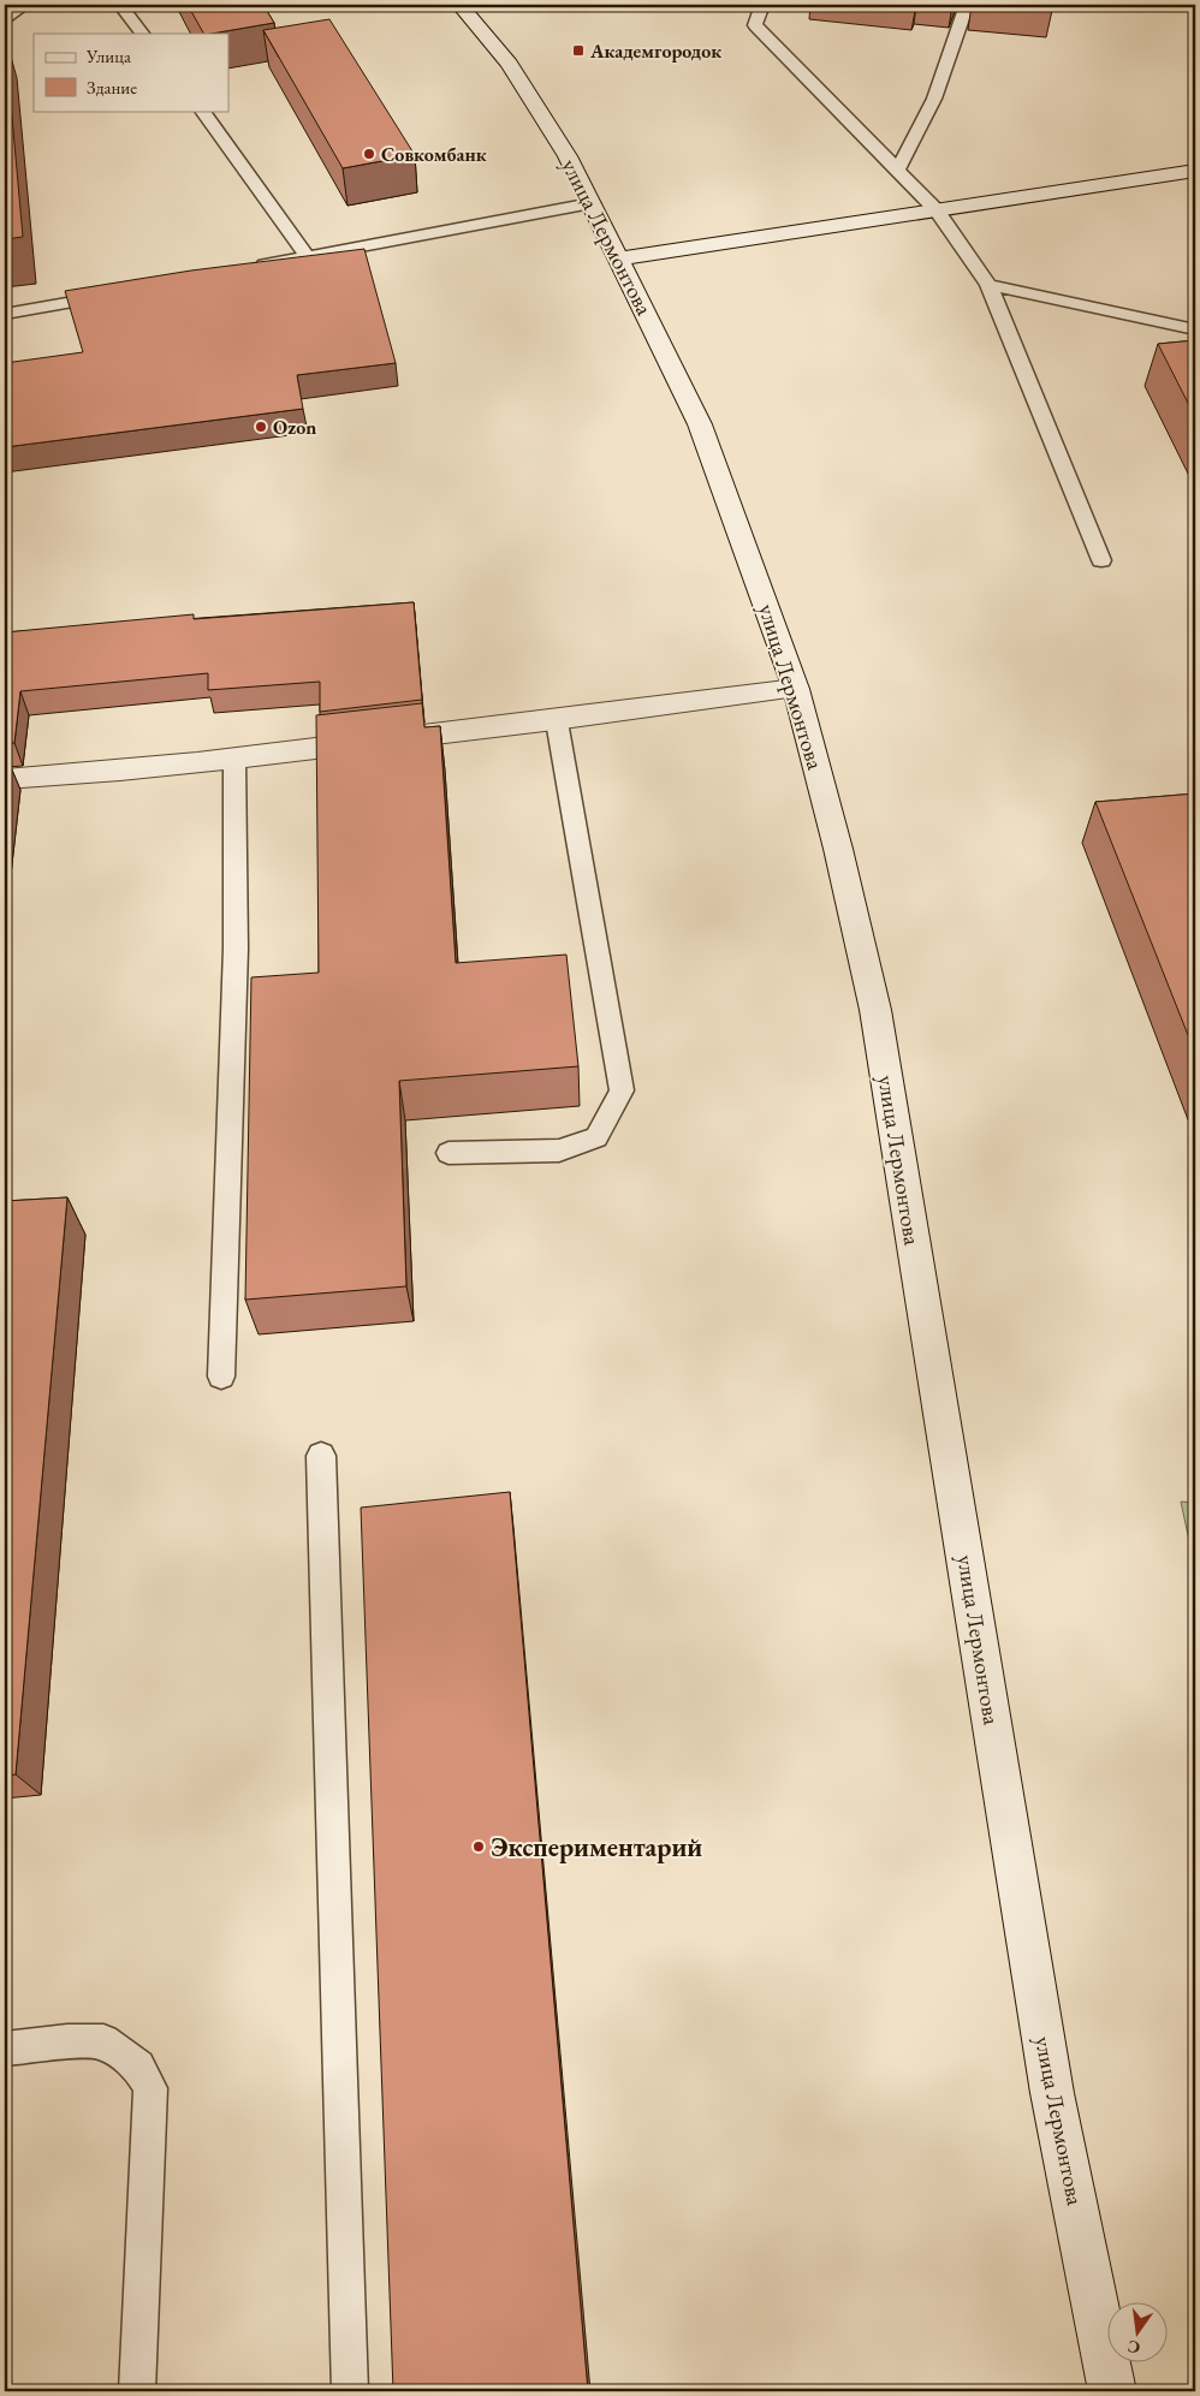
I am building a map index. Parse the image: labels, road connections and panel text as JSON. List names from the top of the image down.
{
  "streets": {
    "main road": ["улица Лермонтова"]
  },
  "places": {
    "transit": ["Академгородок"],
    "other": ["Совкомбанк", "Ozon", "Экспериментарий"]
  },
  "legend": ["Улица", "Здание"],
  "north": "bottom"
}
